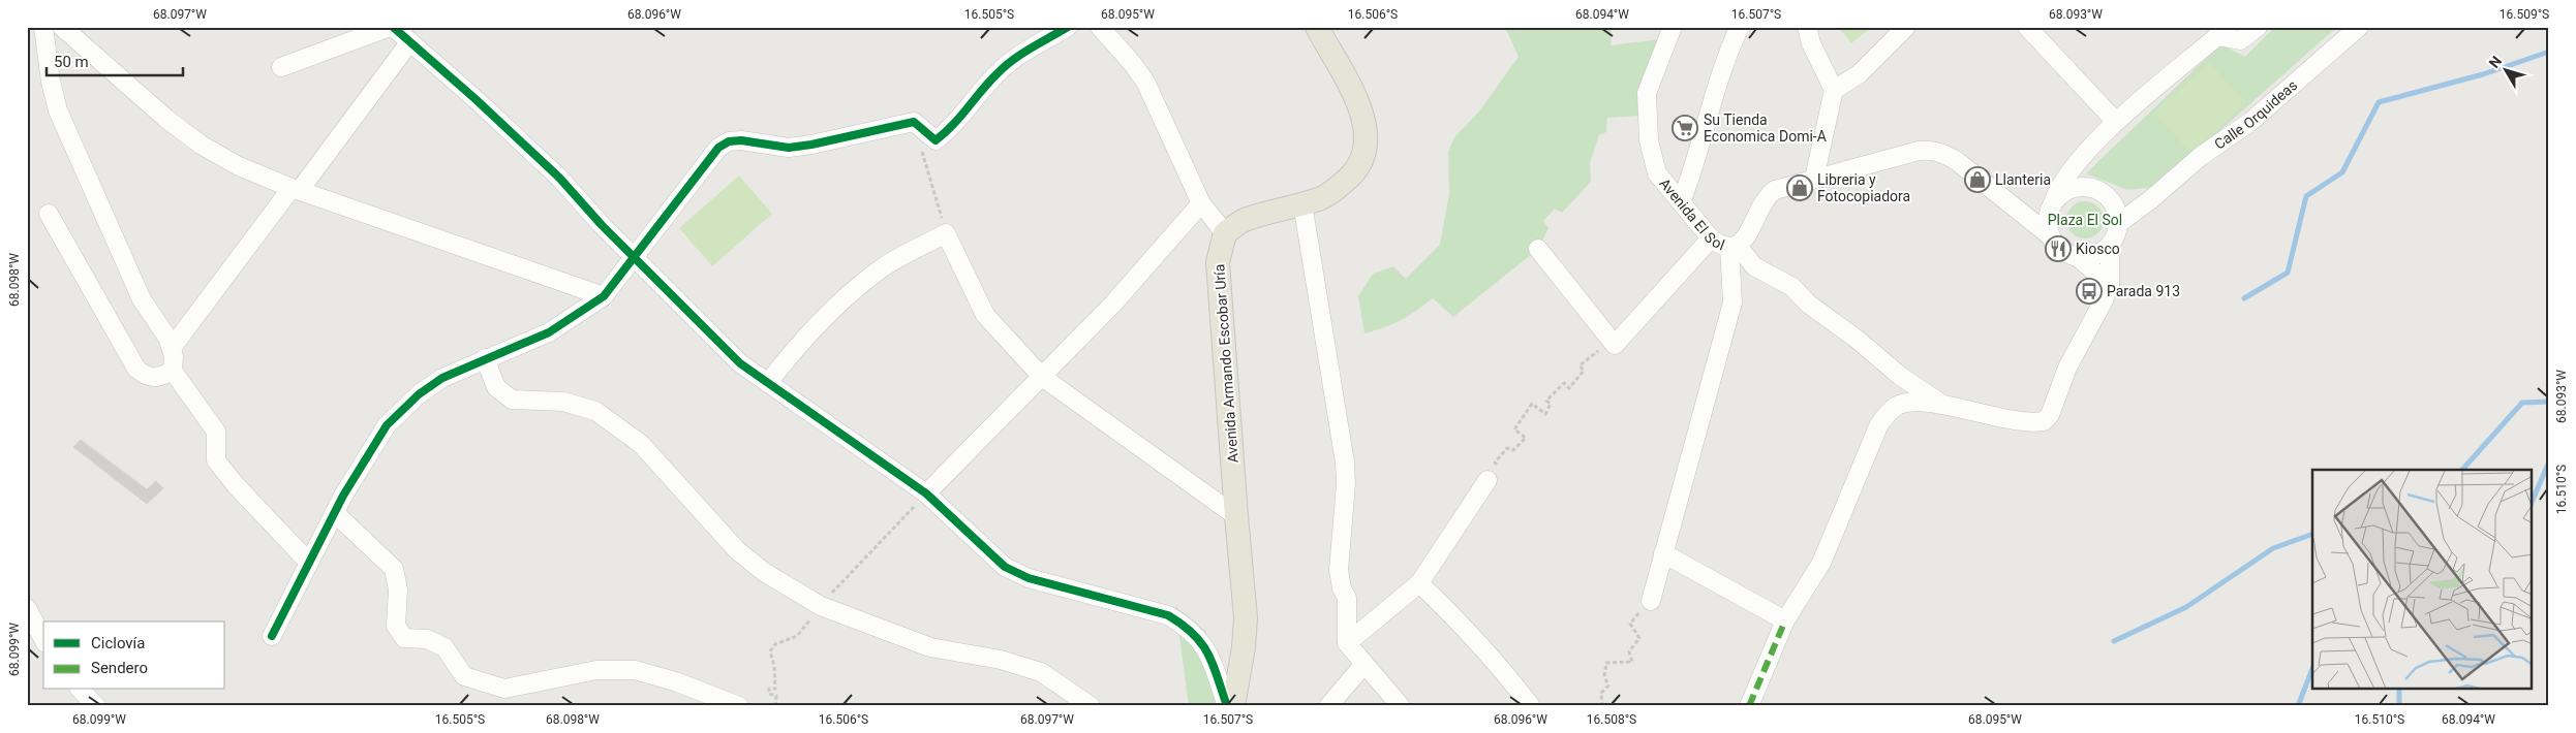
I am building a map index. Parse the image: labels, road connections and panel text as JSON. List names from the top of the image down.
{
  "streets": {
    "main road": ["Avenida Armando Escobar Uría"],
    "street": ["Calle Orquideas", "Avenida El Sol"]
  },
  "crossings": [
    ["Calle Orquideas", "Avenida El Sol"]
  ],
  "parks": ["Plaza El Sol"],
  "places": {
    "supermarket": ["Su Tienda Economica Domi-A"],
    "shop": ["Llanteria", "Libreria y Fotocopiadora"],
    "restaurant": ["Kiosco"],
    "bus stop": ["Parada 913"]
  },
  "legend": ["Ciclovía", "Sendero"],
  "scale_bar": "50 m",
  "north": "top left",
  "coordinates": [
    "68.097°W",
    "68.096°W",
    "16.505°S",
    "68.095°W",
    "16.506°S",
    "68.094°W",
    "16.507°S",
    "68.093°W",
    "16.509°S",
    "68.098°W",
    "16.510°S",
    "68.099°W",
    "16.508°S"
  ]
}
